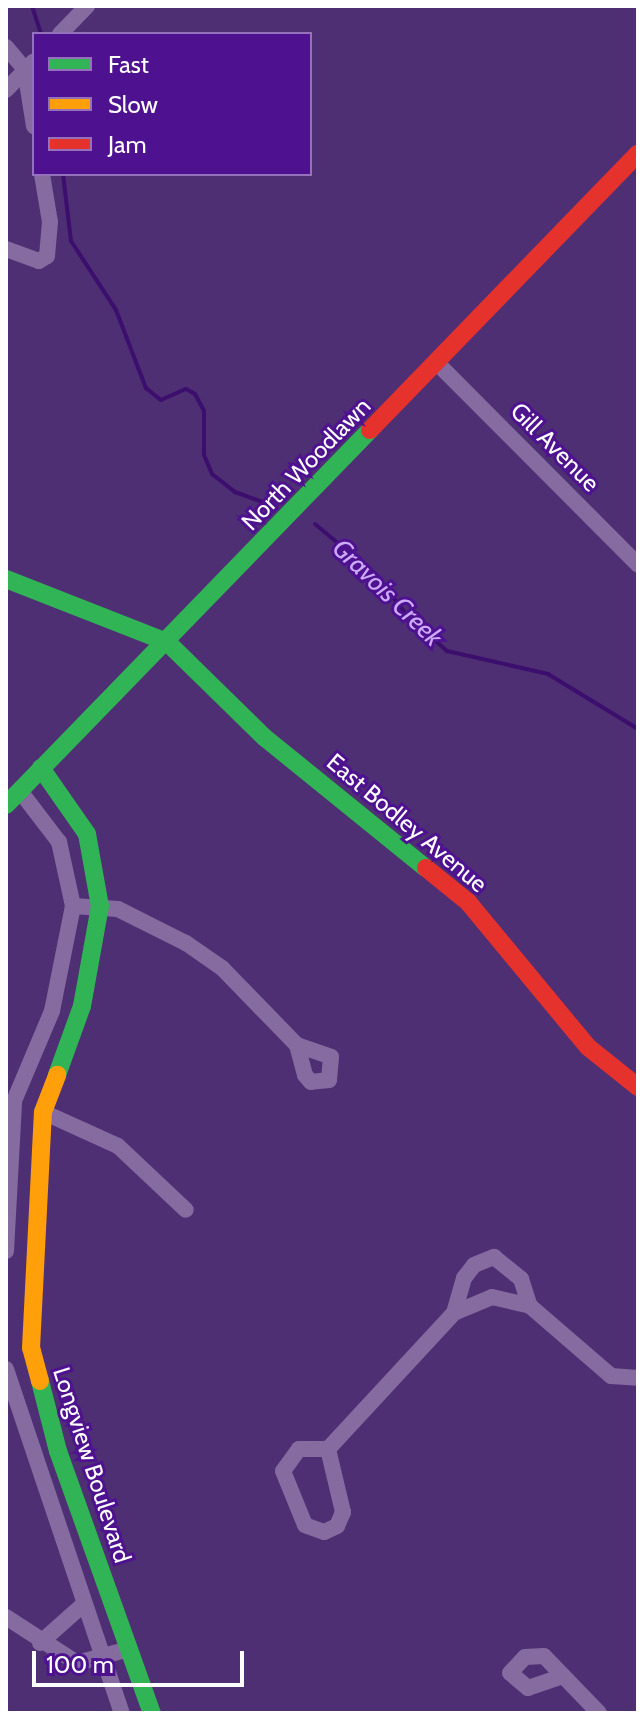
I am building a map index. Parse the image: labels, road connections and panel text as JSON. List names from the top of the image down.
{
  "streets": {
    "street": [
      "Gill Avenue",
      "North Woodlawn",
      "East Bodley Avenue",
      "Longview Boulevard"
    ]
  },
  "crossings": [
    ["Gill Avenue", "North Woodlawn"],
    ["North Woodlawn", "East Bodley Avenue"],
    ["North Woodlawn", "Longview Boulevard"]
  ],
  "water": ["Gravois Creek"],
  "legend": ["Fast", "Slow", "Jam"],
  "scale_bar": "100 m"
}
